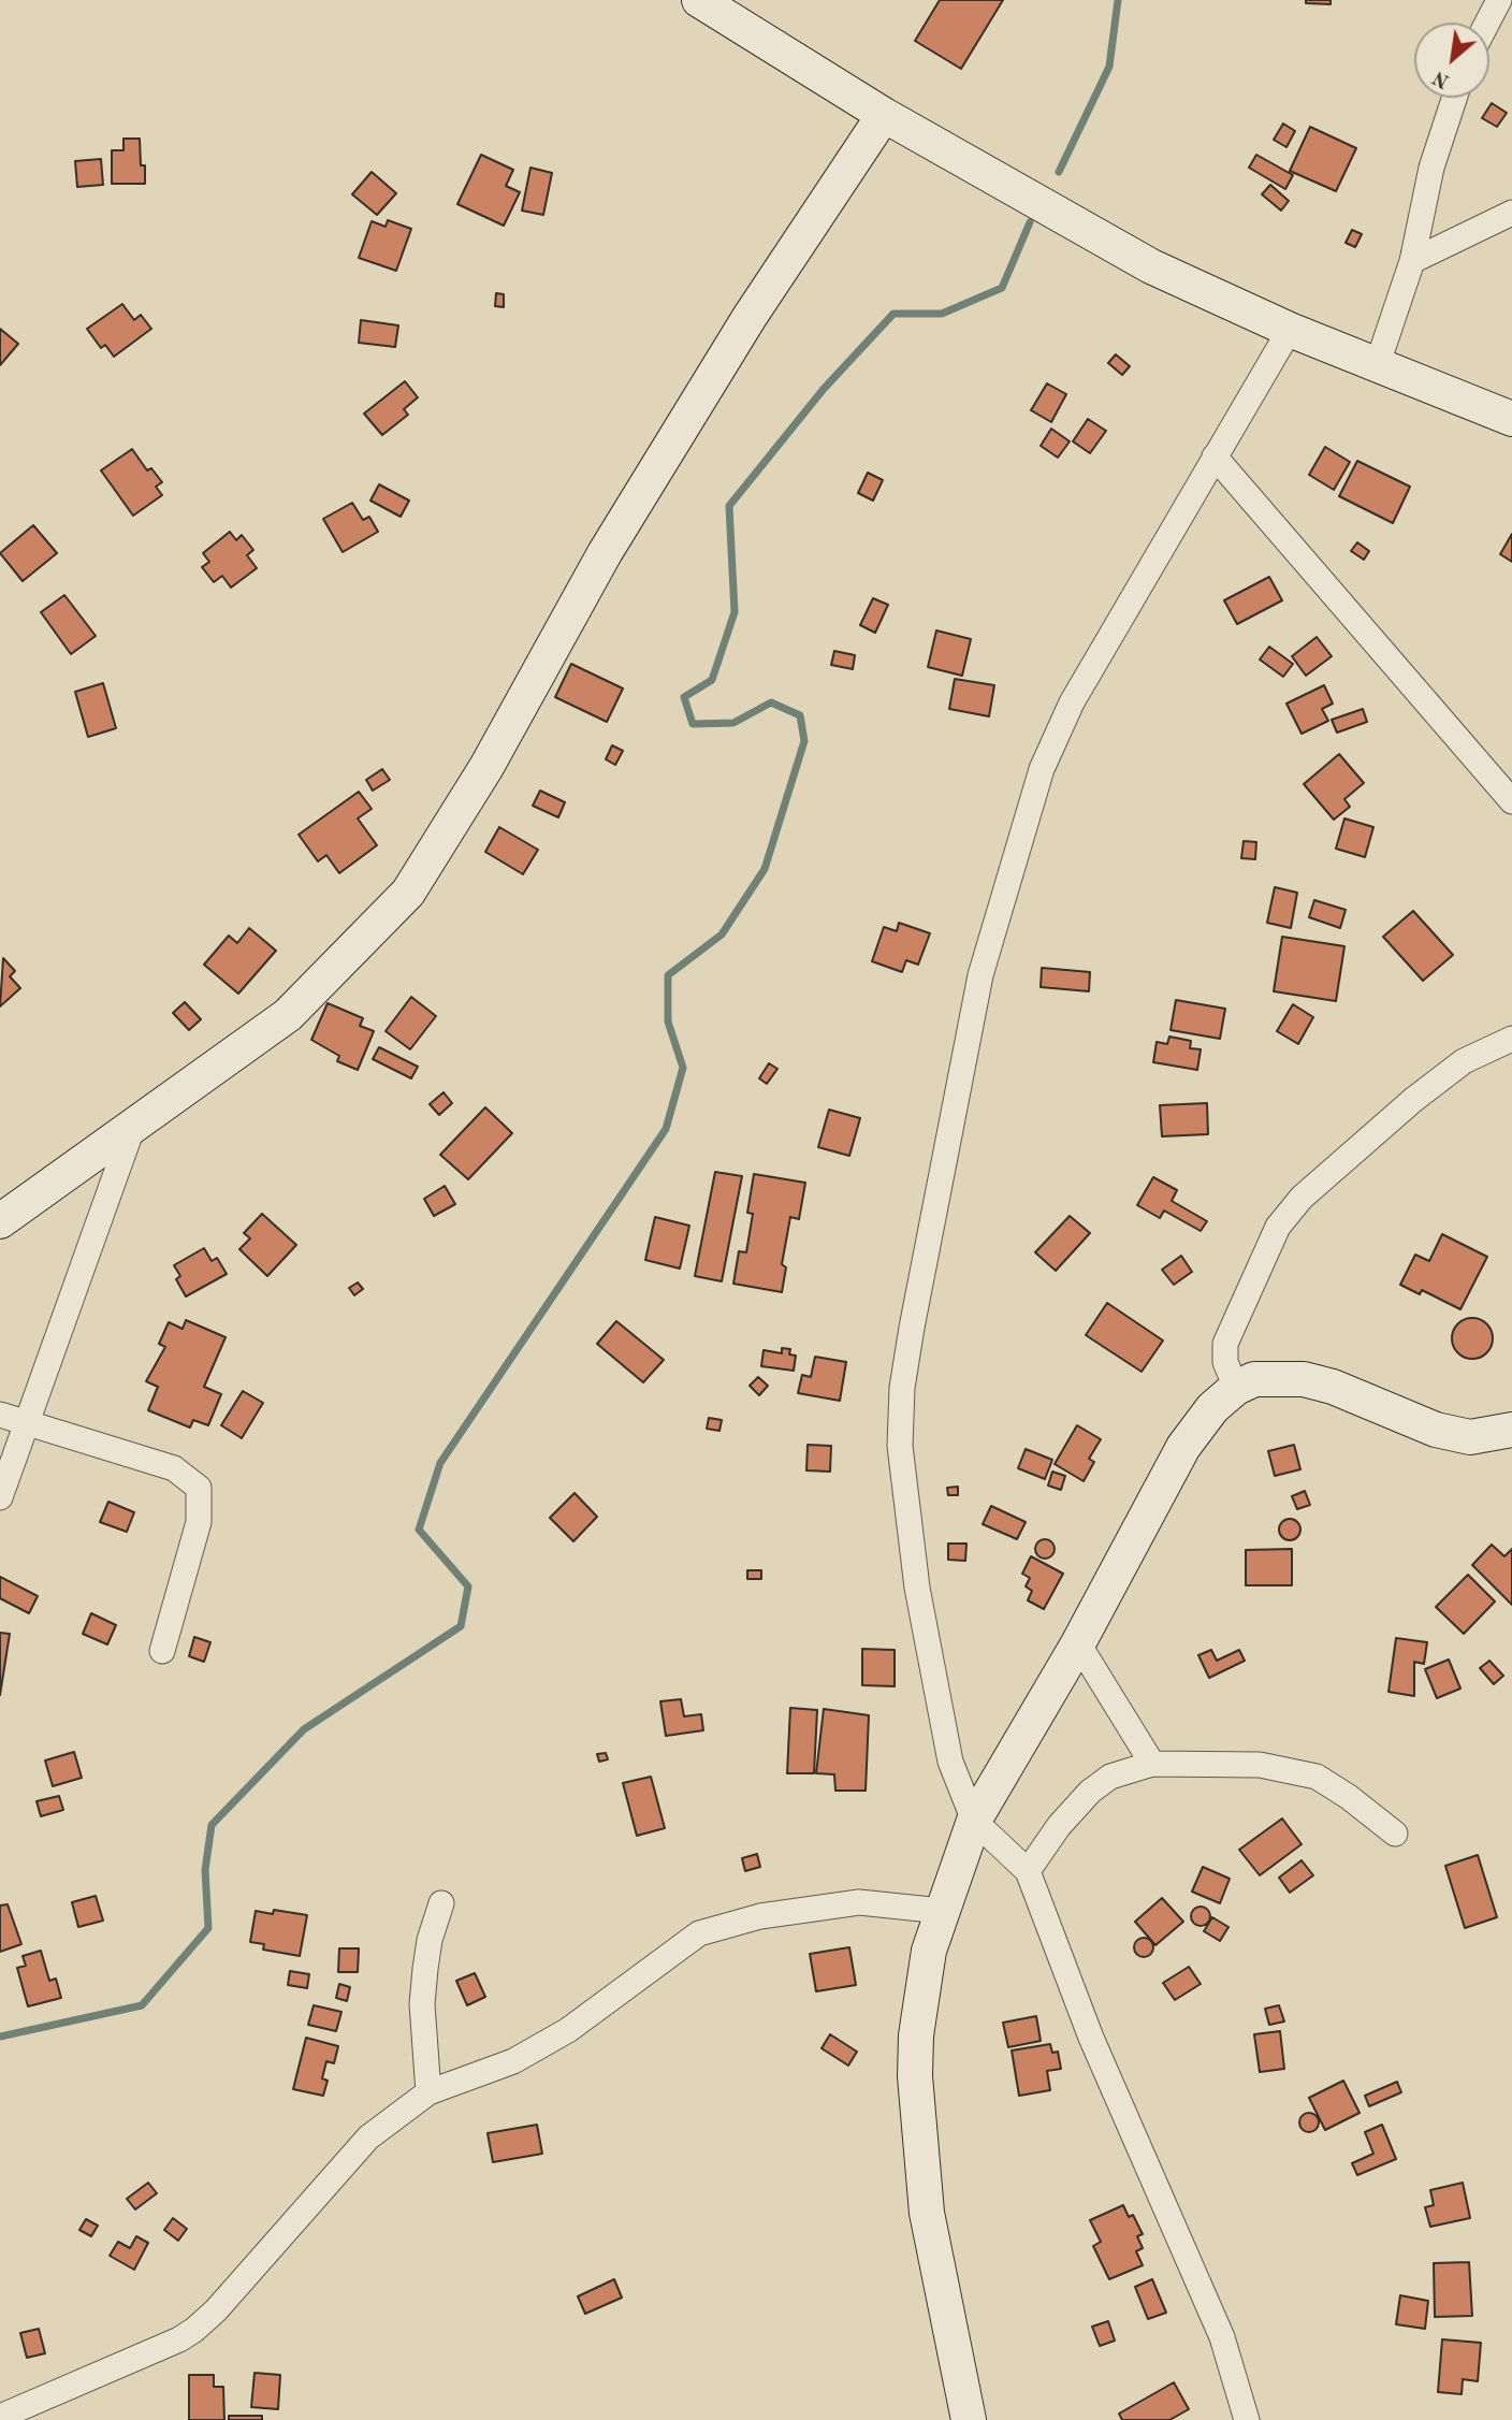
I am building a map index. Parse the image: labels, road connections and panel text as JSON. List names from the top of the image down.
{
  "north": "bottom left"
}
